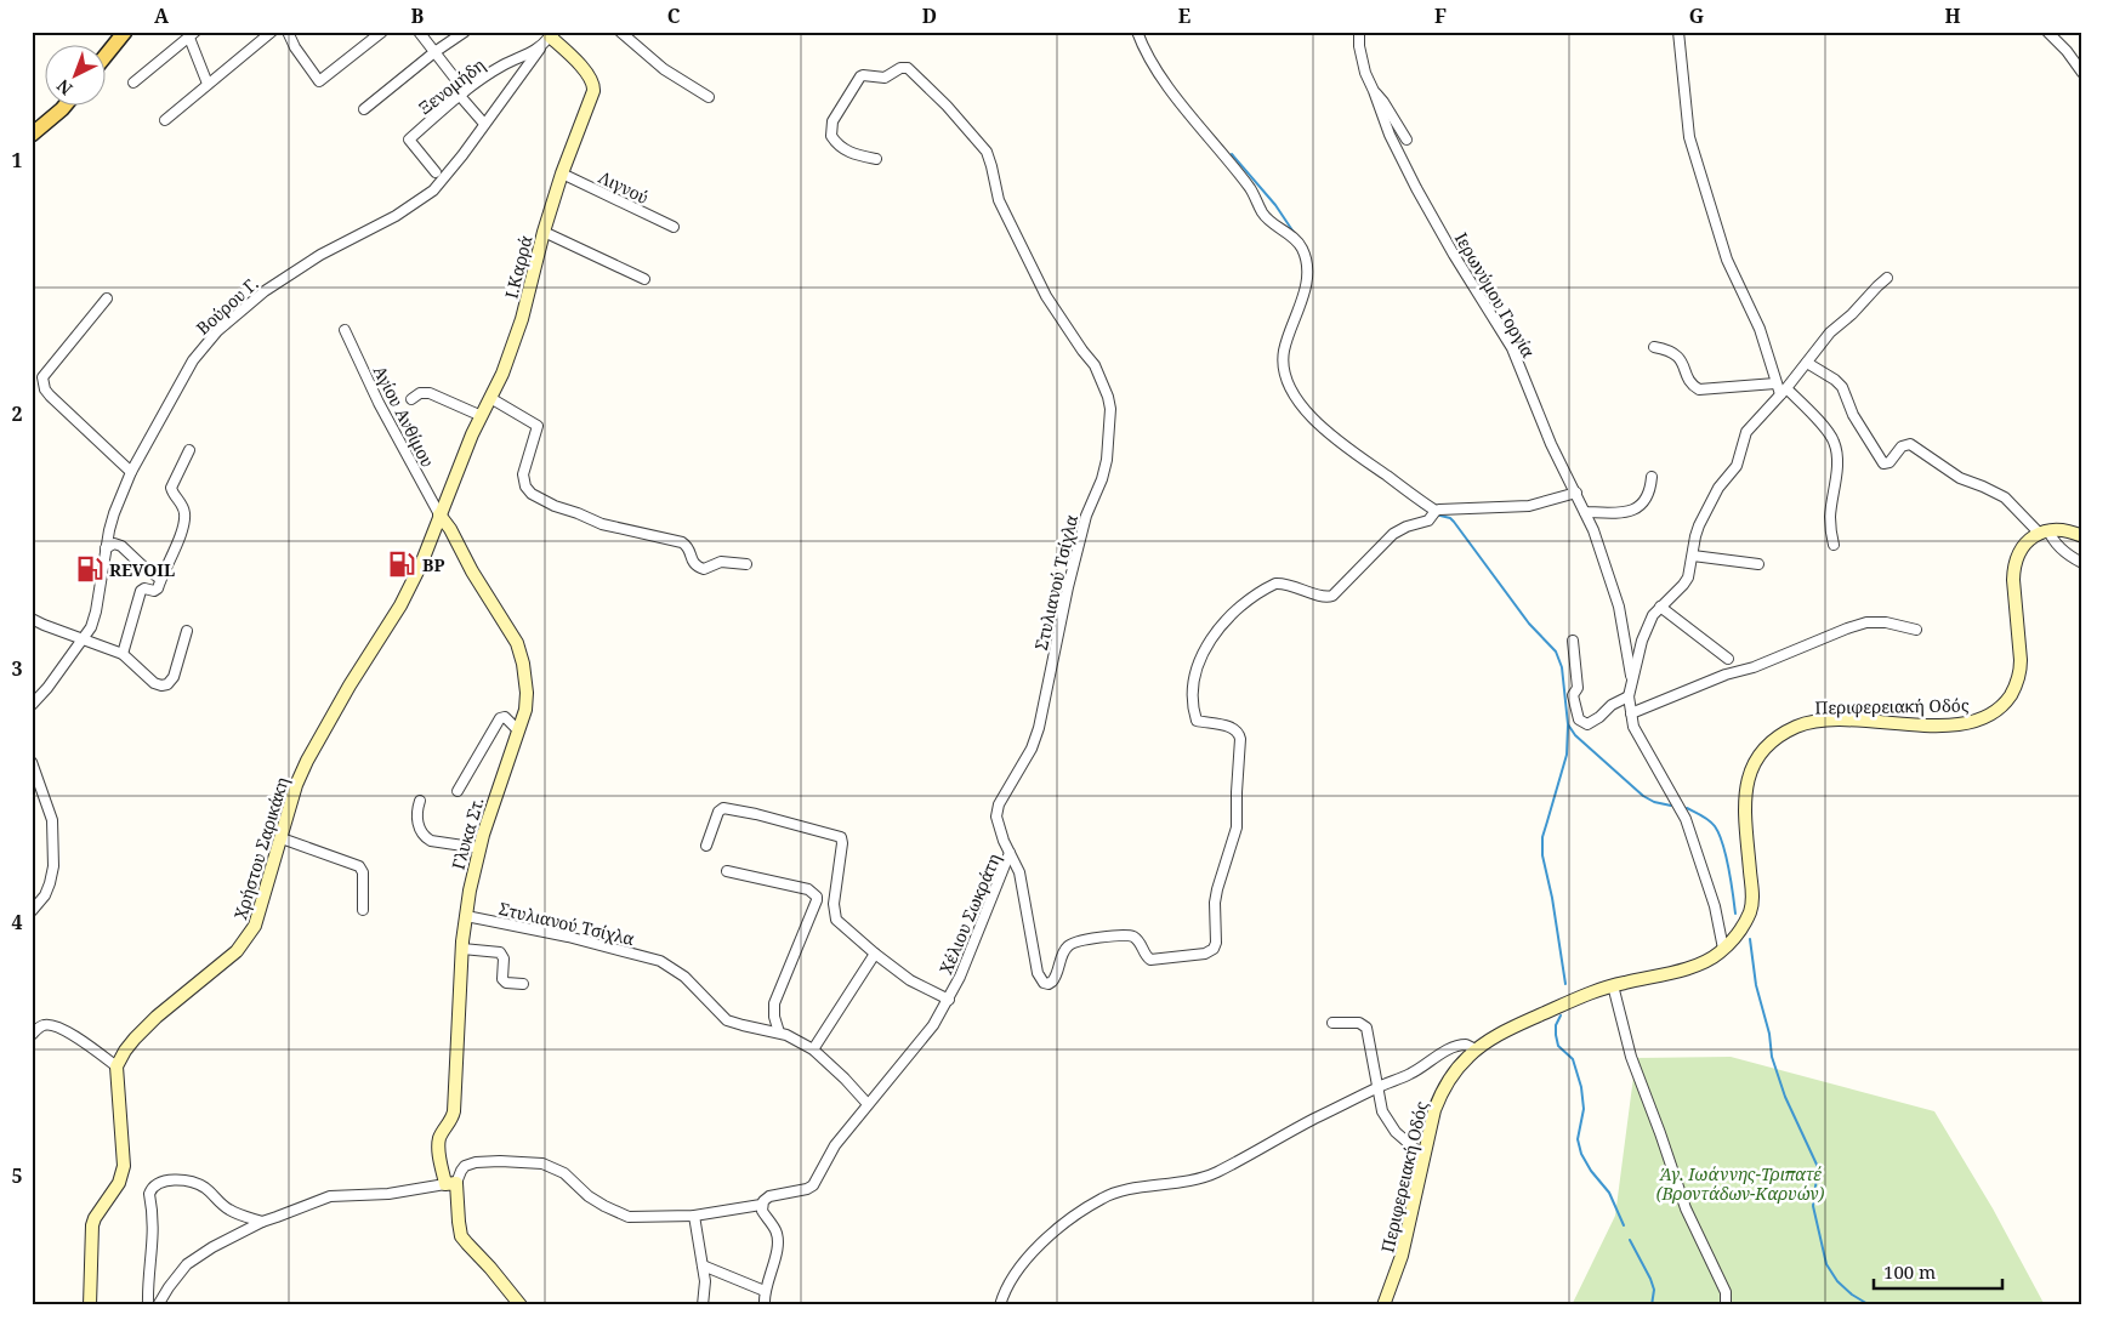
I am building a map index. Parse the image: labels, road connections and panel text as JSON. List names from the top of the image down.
{
  "streets": {
    "main road": [
      "Ι.Καρρά",
      "Περιφερειακή Οδός",
      "Γλυκα Στ.",
      "Χρήστου Σαρικάκη"
    ],
    "street": [
      "Ξενομήδη",
      "Λιγνού",
      "Ιερωνύμου Γοργία",
      "Βούρου Γ.",
      "Αγίου Ανθίμου",
      "Στυλιανού Τσίχλα",
      "Χέλιου Σωκράτη"
    ]
  },
  "crossings": [
    ["Ξενομήδη", "Ι.Καρρά"],
    ["Ξενομήδη", "Βούρου Γ."],
    ["Λιγνού", "Ι.Καρρά"],
    ["Ι.Καρρά", "Αγίου Ανθίμου"],
    ["Ι.Καρρά", "Γλυκα Στ."],
    ["Ι.Καρρά", "Χρήστου Σαρικάκη"],
    ["Αγίου Ανθίμου", "Γλυκα Στ."],
    ["Αγίου Ανθίμου", "Χρήστου Σαρικάκη"],
    ["Στυλιανού Τσίχλα", "Γλυκα Στ."],
    ["Στυλιανού Τσίχλα", "Χέλιου Σωκράτη"],
    ["Γλυκα Στ.", "Χρήστου Σαρικάκη"],
    ["Γλυκα Στ.", "Χέλιου Σωκράτη"]
  ],
  "parks": ["Άγ. Ιωάννης-Τριπατέ (Βροντάδων-Καρυών)"],
  "places": {
    "fuel station": ["BP", "REVOIL"]
  },
  "scale_bar": "100 m",
  "north": "bottom left",
  "grid": {
    "columns": [
      "A",
      "B",
      "C",
      "D",
      "E",
      "F",
      "G",
      "H"
    ],
    "rows": [
      "1",
      "2",
      "3",
      "4",
      "5"
    ]
  }
}
